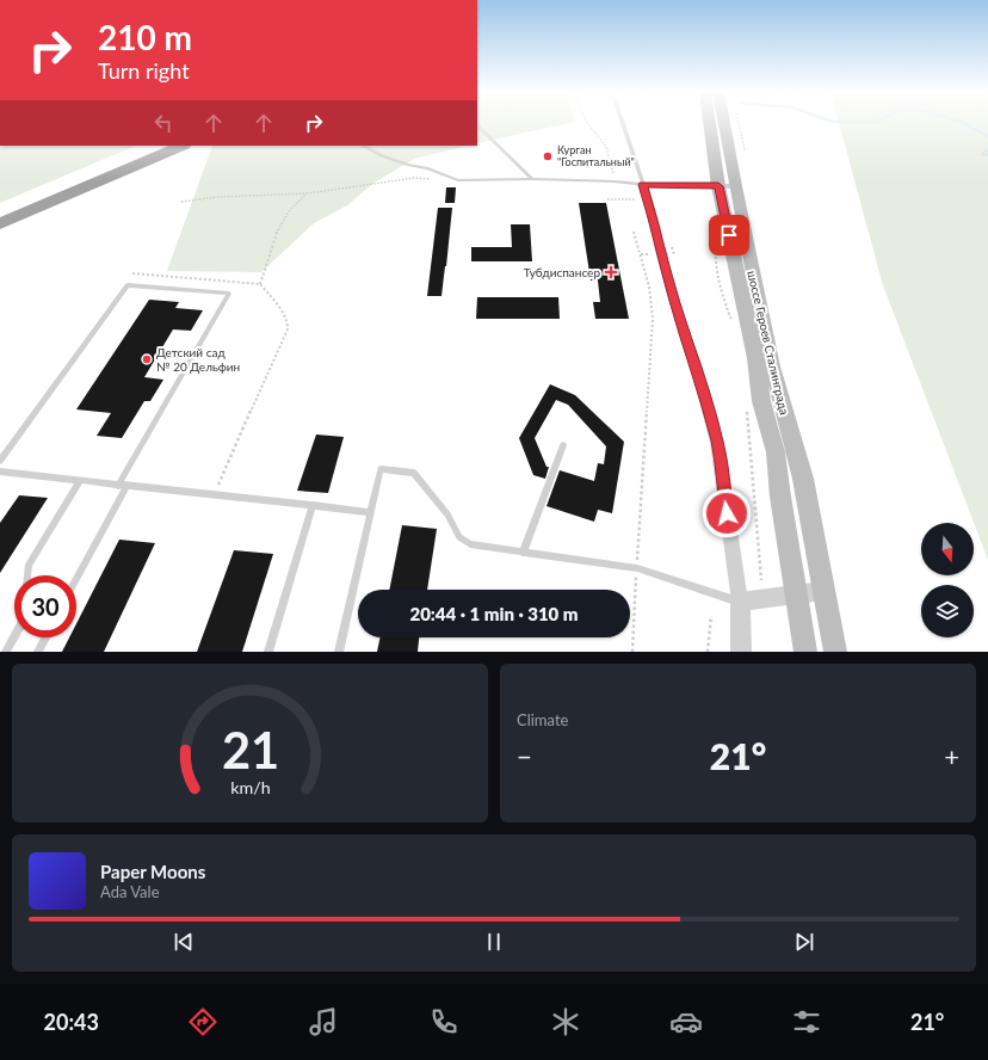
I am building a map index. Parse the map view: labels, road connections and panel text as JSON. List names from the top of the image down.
{
  "streets": {
    "main road": ["шоссе Героев Сталинграда"]
  },
  "places": {
    "other": ["Курган \"Госпитальный\"", "Детский сад № 20 Дельфин"],
    "health": ["Тубдиспансер"]
  },
  "north": "bottom",
  "page": {
    "turn": ["210 m", "Turn right"],
    "limit": "30",
    "trip": "20:44 · 1 min · 310 m",
    "tile": "Climate",
    "heat": ["−", "21°", "+"],
    "song": ["Paper Moons", "Ada Vale"],
    "tabs": ["20:43", "21°"],
    "gauge": ["21", "km/h"]
  }
}
